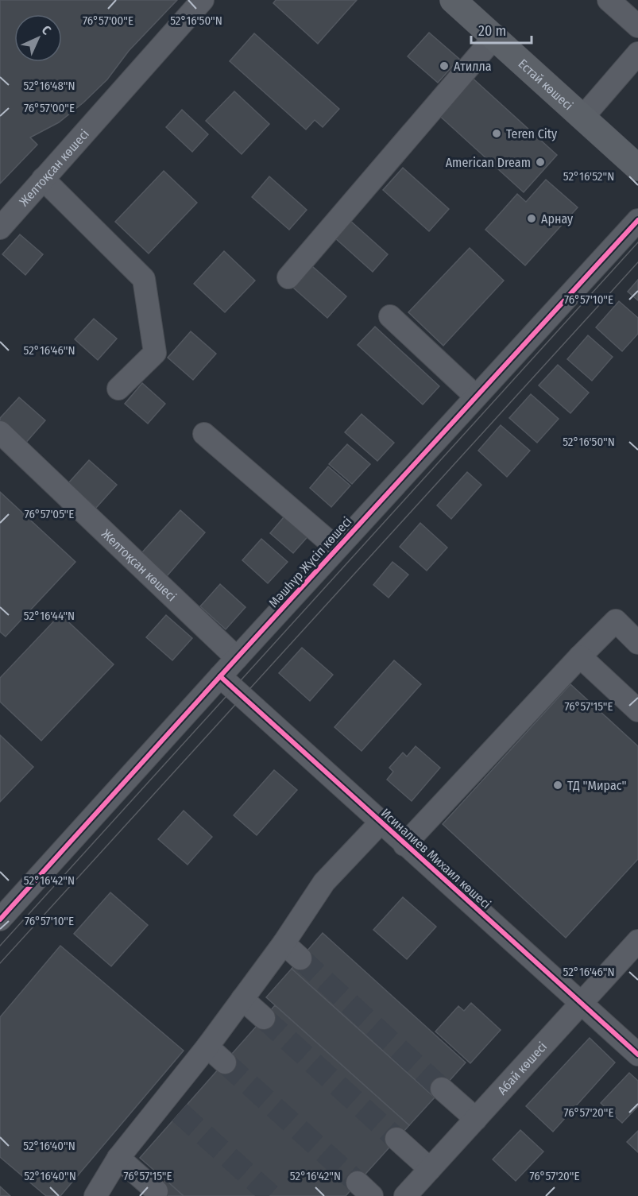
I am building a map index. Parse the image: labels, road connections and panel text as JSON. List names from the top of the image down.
{
  "streets": {
    "main road": ["Естай көшесі"],
    "street": [
      "Желтоқсан көшесі",
      "Мәшһүр Жүсіп көшесі",
      "Исиналиев Михаил көшесі",
      "Абай көшесі"
    ]
  },
  "crossings": [
    ["Желтоқсан көшесі", "Мәшһүр Жүсіп көшесі"],
    ["Мәшһүр Жүсіп көшесі", "Исиналиев Михаил көшесі"],
    ["Исиналиев Михаил көшесі", "Абай көшесі"]
  ],
  "places": [
    "Атилла",
    "Teren City",
    "American Dream",
    "Арнау",
    "ТД \"Мирас\""
  ],
  "scale_bar": "20 m",
  "north": "top right",
  "coordinates": [
    "76°57'00\"E",
    "52°16'50\"N",
    "52°16'48\"N",
    "52°16'52\"N",
    "76°57'10\"E",
    "52°16'46\"N",
    "76°57'05\"E",
    "52°16'44\"N",
    "76°57'15\"E",
    "52°16'42\"N",
    "76°57'20\"E",
    "52°16'40\"N"
  ]
}
